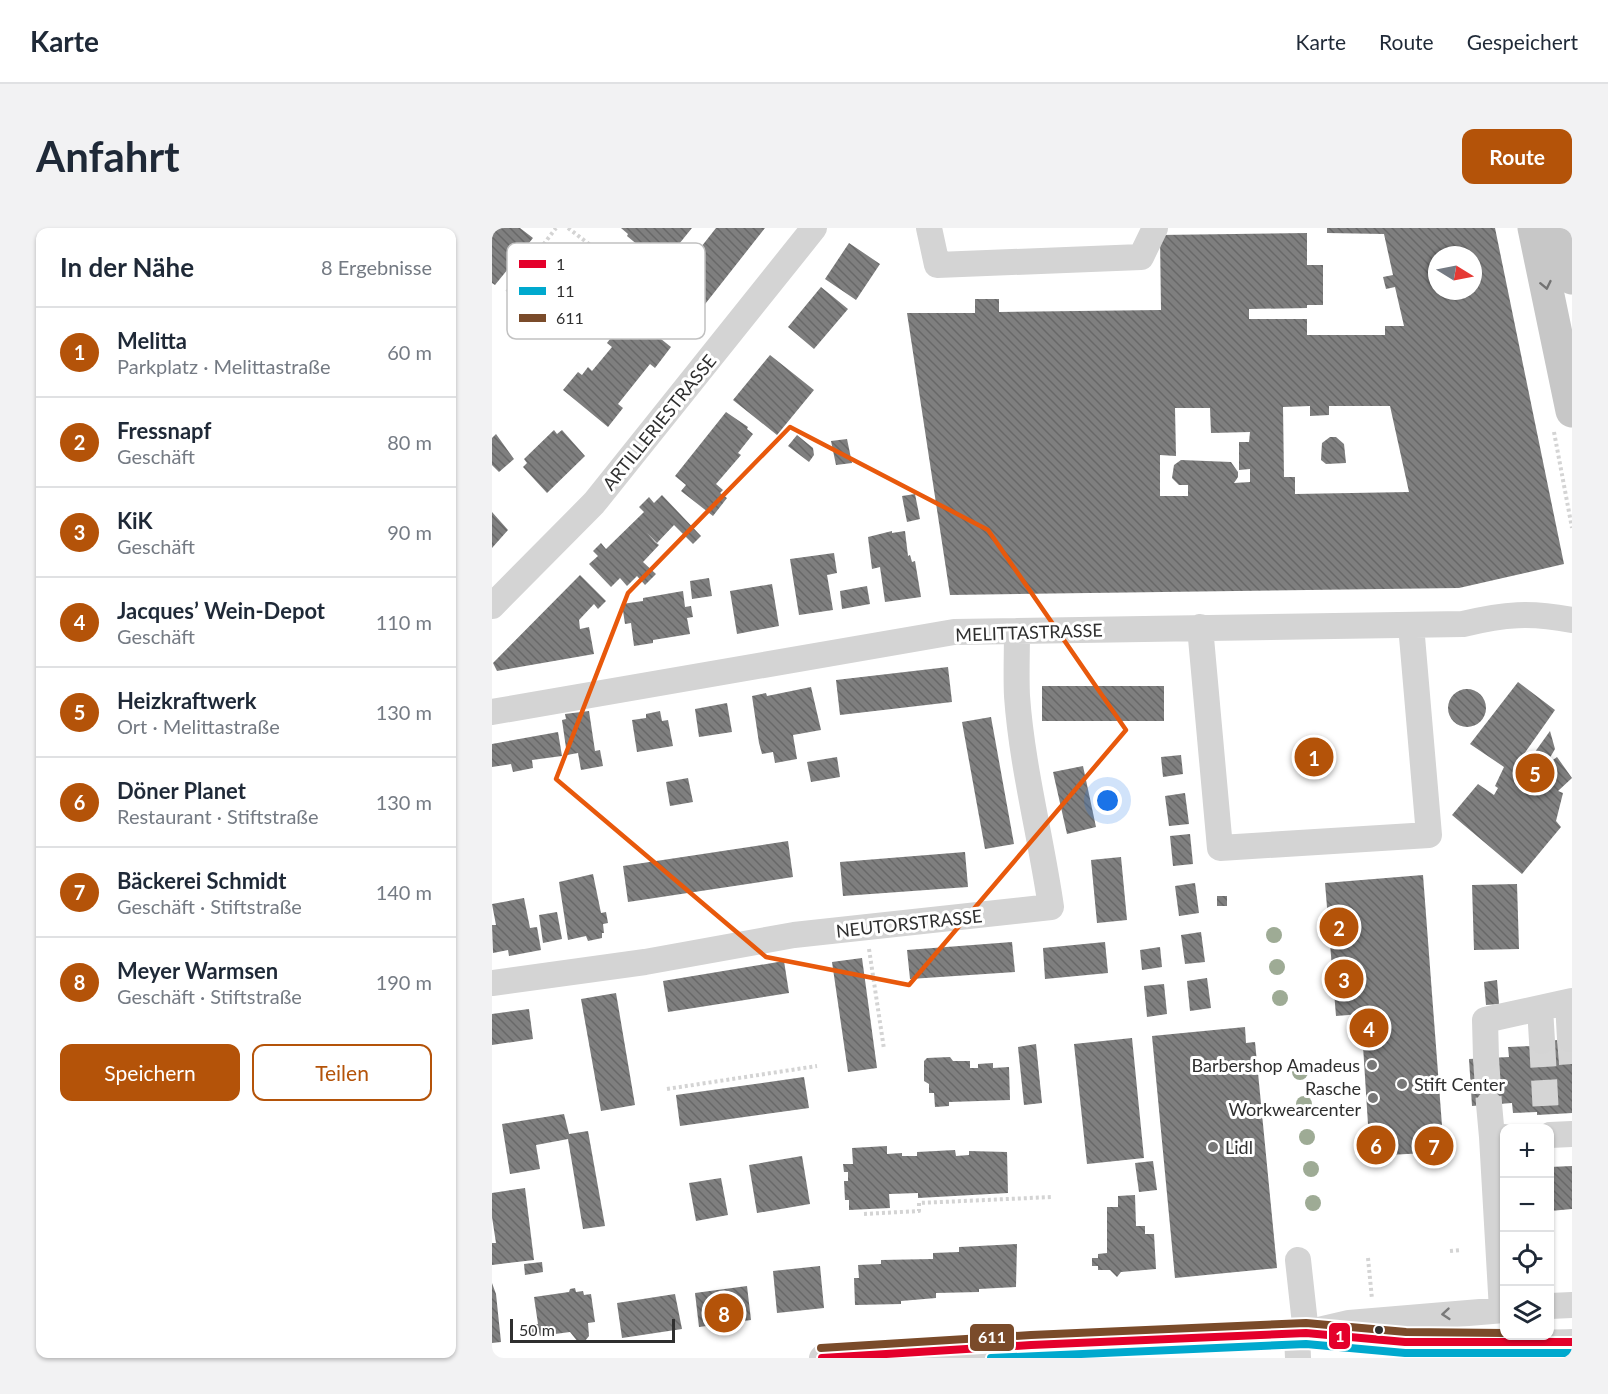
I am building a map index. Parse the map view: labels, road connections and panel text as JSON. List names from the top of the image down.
{
  "streets": {
    "street": ["ARTILLERIESTRASSE", "MELITTASTRASSE", "NEUTORSTRASSE"]
  },
  "crossings": [
    ["MELITTASTRASSE", "NEUTORSTRASSE"]
  ],
  "places": [
    "Barbershop Amadeus",
    "Stift Center",
    "Rasche Workwearcenter",
    "Lidl"
  ],
  "lines": ["transit line 611", "transit line 1", "transit line 11"],
  "legend": ["1", "11", "611"],
  "scale_bar": "50 m",
  "north": "right",
  "page": {
    "header": "Karte",
    "nav": ["Karte", "Route", "Gespeichert"],
    "buttons": [
      "Route",
      ["Speichern", "Teilen"]
    ],
    "title": "Anfahrt",
    "heading": ["In der Nähe", "8 Ergebnisse"],
    "list": [
      {
        "mark": "1",
        "name": "Melitta",
        "note": "Parkplatz · Melittastraße",
        "value": "60 m"
      },
      {
        "mark": "2",
        "name": "Fressnapf",
        "note": "Geschäft",
        "value": "80 m"
      },
      {
        "mark": "3",
        "name": "KiK",
        "note": "Geschäft",
        "value": "90 m"
      },
      {
        "mark": "4",
        "name": "Jacques’ Wein-Depot",
        "note": "Geschäft",
        "value": "110 m"
      },
      {
        "mark": "5",
        "name": "Heizkraftwerk",
        "note": "Ort · Melittastraße",
        "value": "130 m"
      },
      {
        "mark": "6",
        "name": "Döner Planet",
        "note": "Restaurant · Stiftstraße",
        "value": "130 m"
      },
      {
        "mark": "7",
        "name": "Bäckerei Schmidt",
        "note": "Geschäft · Stiftstraße",
        "value": "140 m"
      },
      {
        "mark": "8",
        "name": "Meyer Warmsen",
        "note": "Geschäft · Stiftstraße",
        "value": "190 m"
      }
    ],
    "pins": [
      "1",
      "5",
      "2",
      "3",
      "4",
      "6",
      "7",
      "8"
    ],
    "map_buttons": ["+", "−"],
    "scale": "50 m"
  }
}
